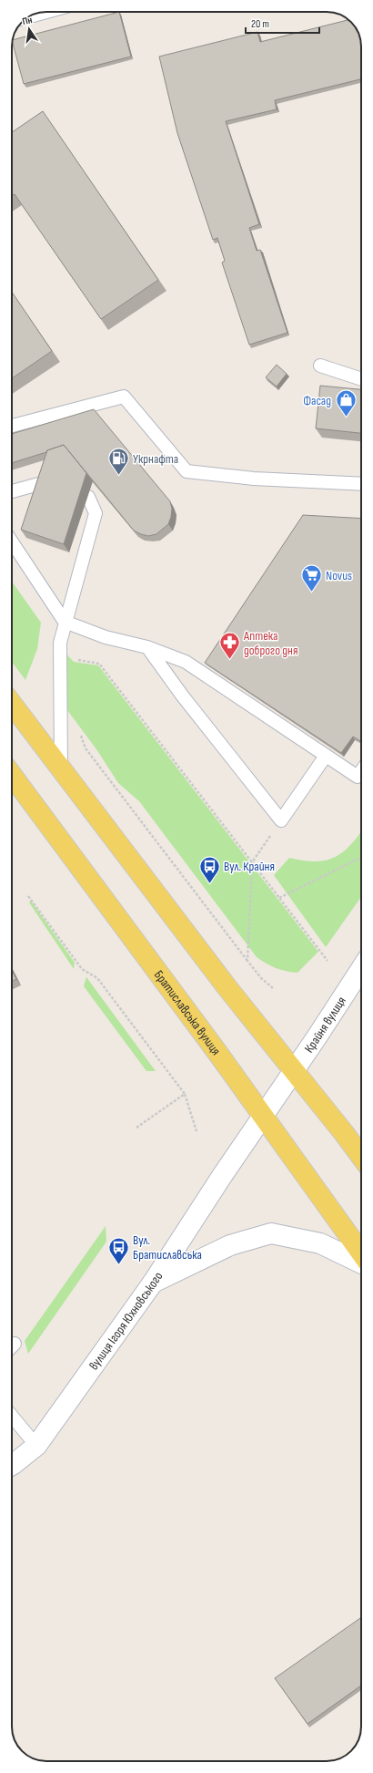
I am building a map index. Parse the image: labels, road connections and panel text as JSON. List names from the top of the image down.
{
  "streets": {
    "main road": ["Братиславська вулиця"],
    "street": ["Крайня вулиця", "вулиця Ігоря Юхновського"]
  },
  "crossings": [
    ["Братиславська вулиця", "вулиця Ігоря Юхновського"],
    ["Крайня вулиця", "вулиця Ігоря Юхновського"]
  ],
  "places": {
    "shop": ["Фасад"],
    "fuel station": ["Укрнафта"],
    "supermarket": ["Novus"],
    "pharmacy": ["Аптека доброго дня"],
    "bus stop": ["Вул. Крайня", "Вул. Братиславська"]
  },
  "scale_bar": "20 m",
  "north": "top"
}
